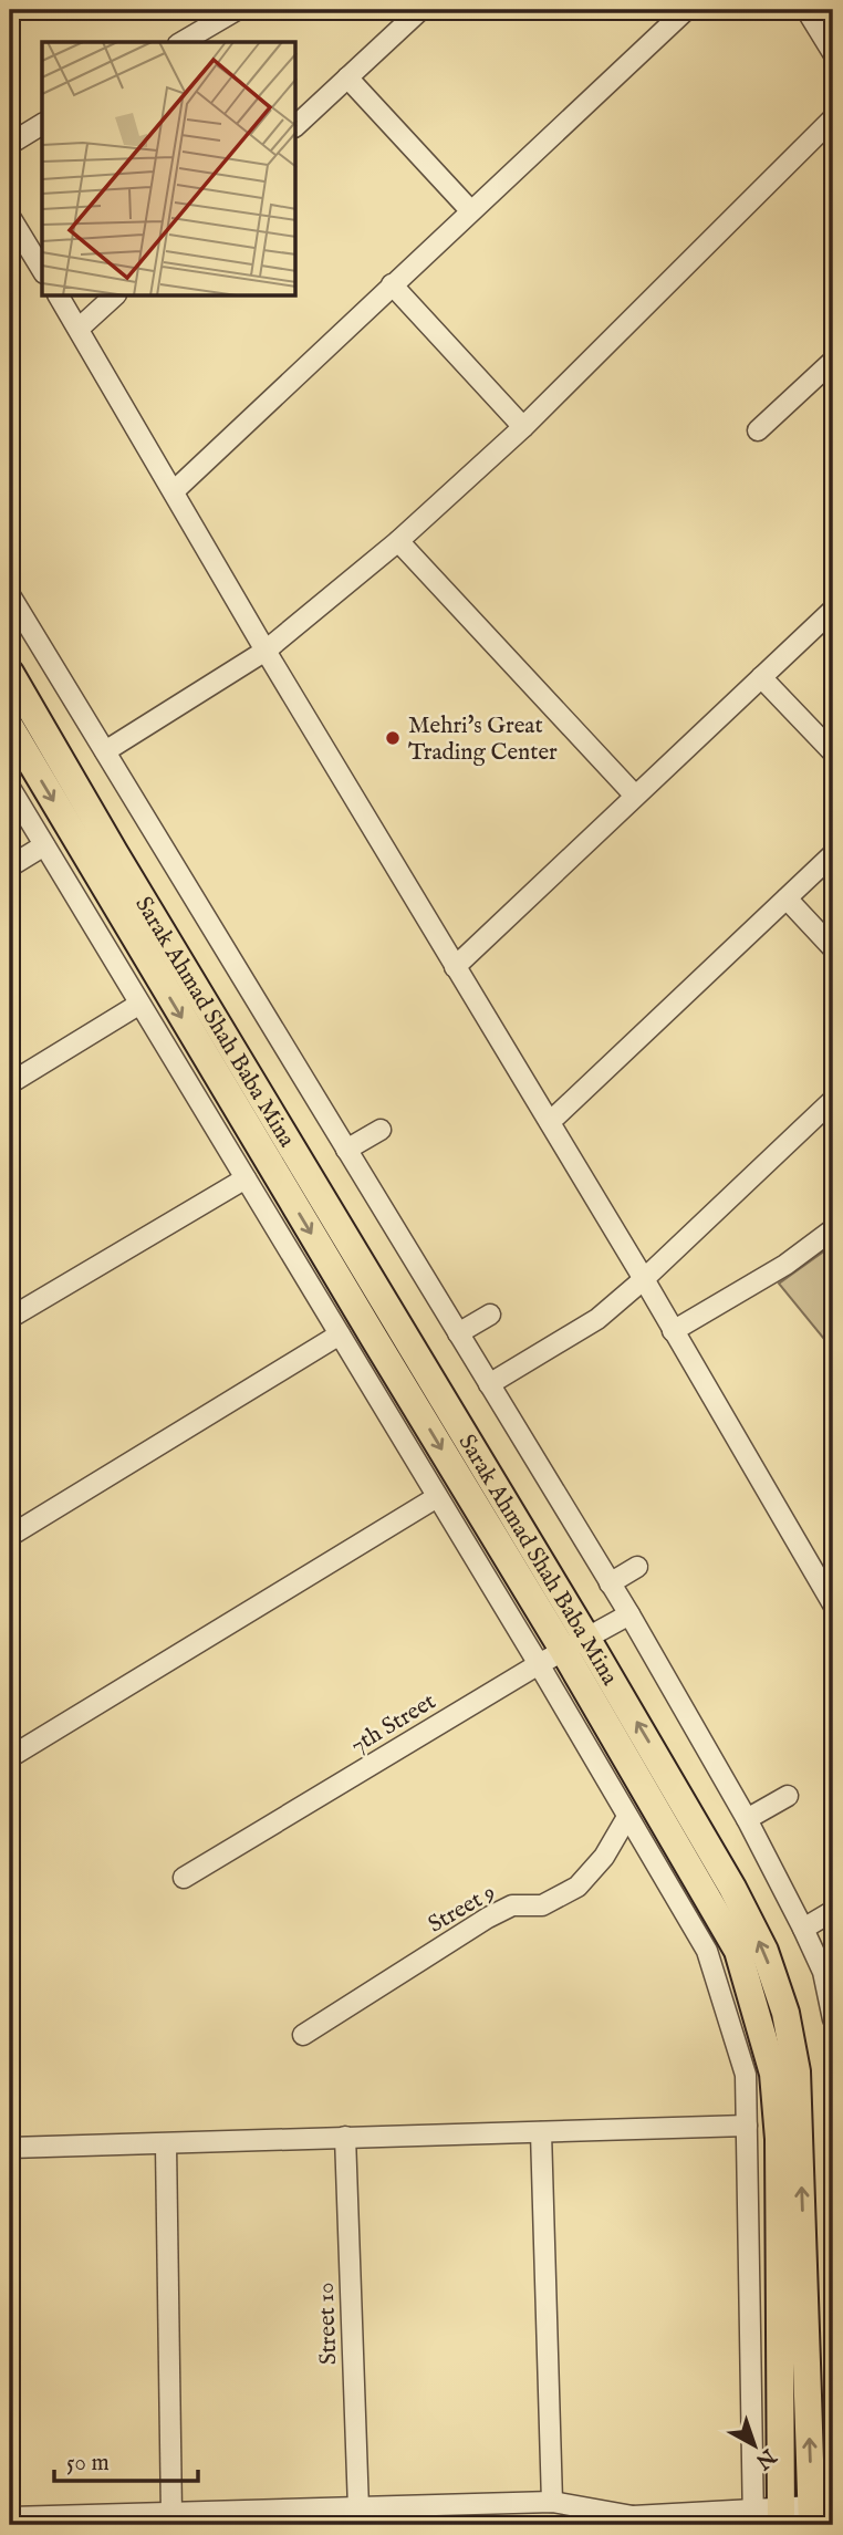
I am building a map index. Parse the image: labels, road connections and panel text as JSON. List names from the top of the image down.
{
  "streets": {
    "highway": ["Sarak Ahmad Shah Baba Mina"],
    "street": ["7th Street", "Street 9", "Street 10"]
  },
  "crossings": [
    ["Sarak Ahmad Shah Baba Mina", "7th Street"]
  ],
  "places": ["Mehri's Great Trading Center"],
  "scale_bar": "50 m",
  "north": "bottom right"
}
